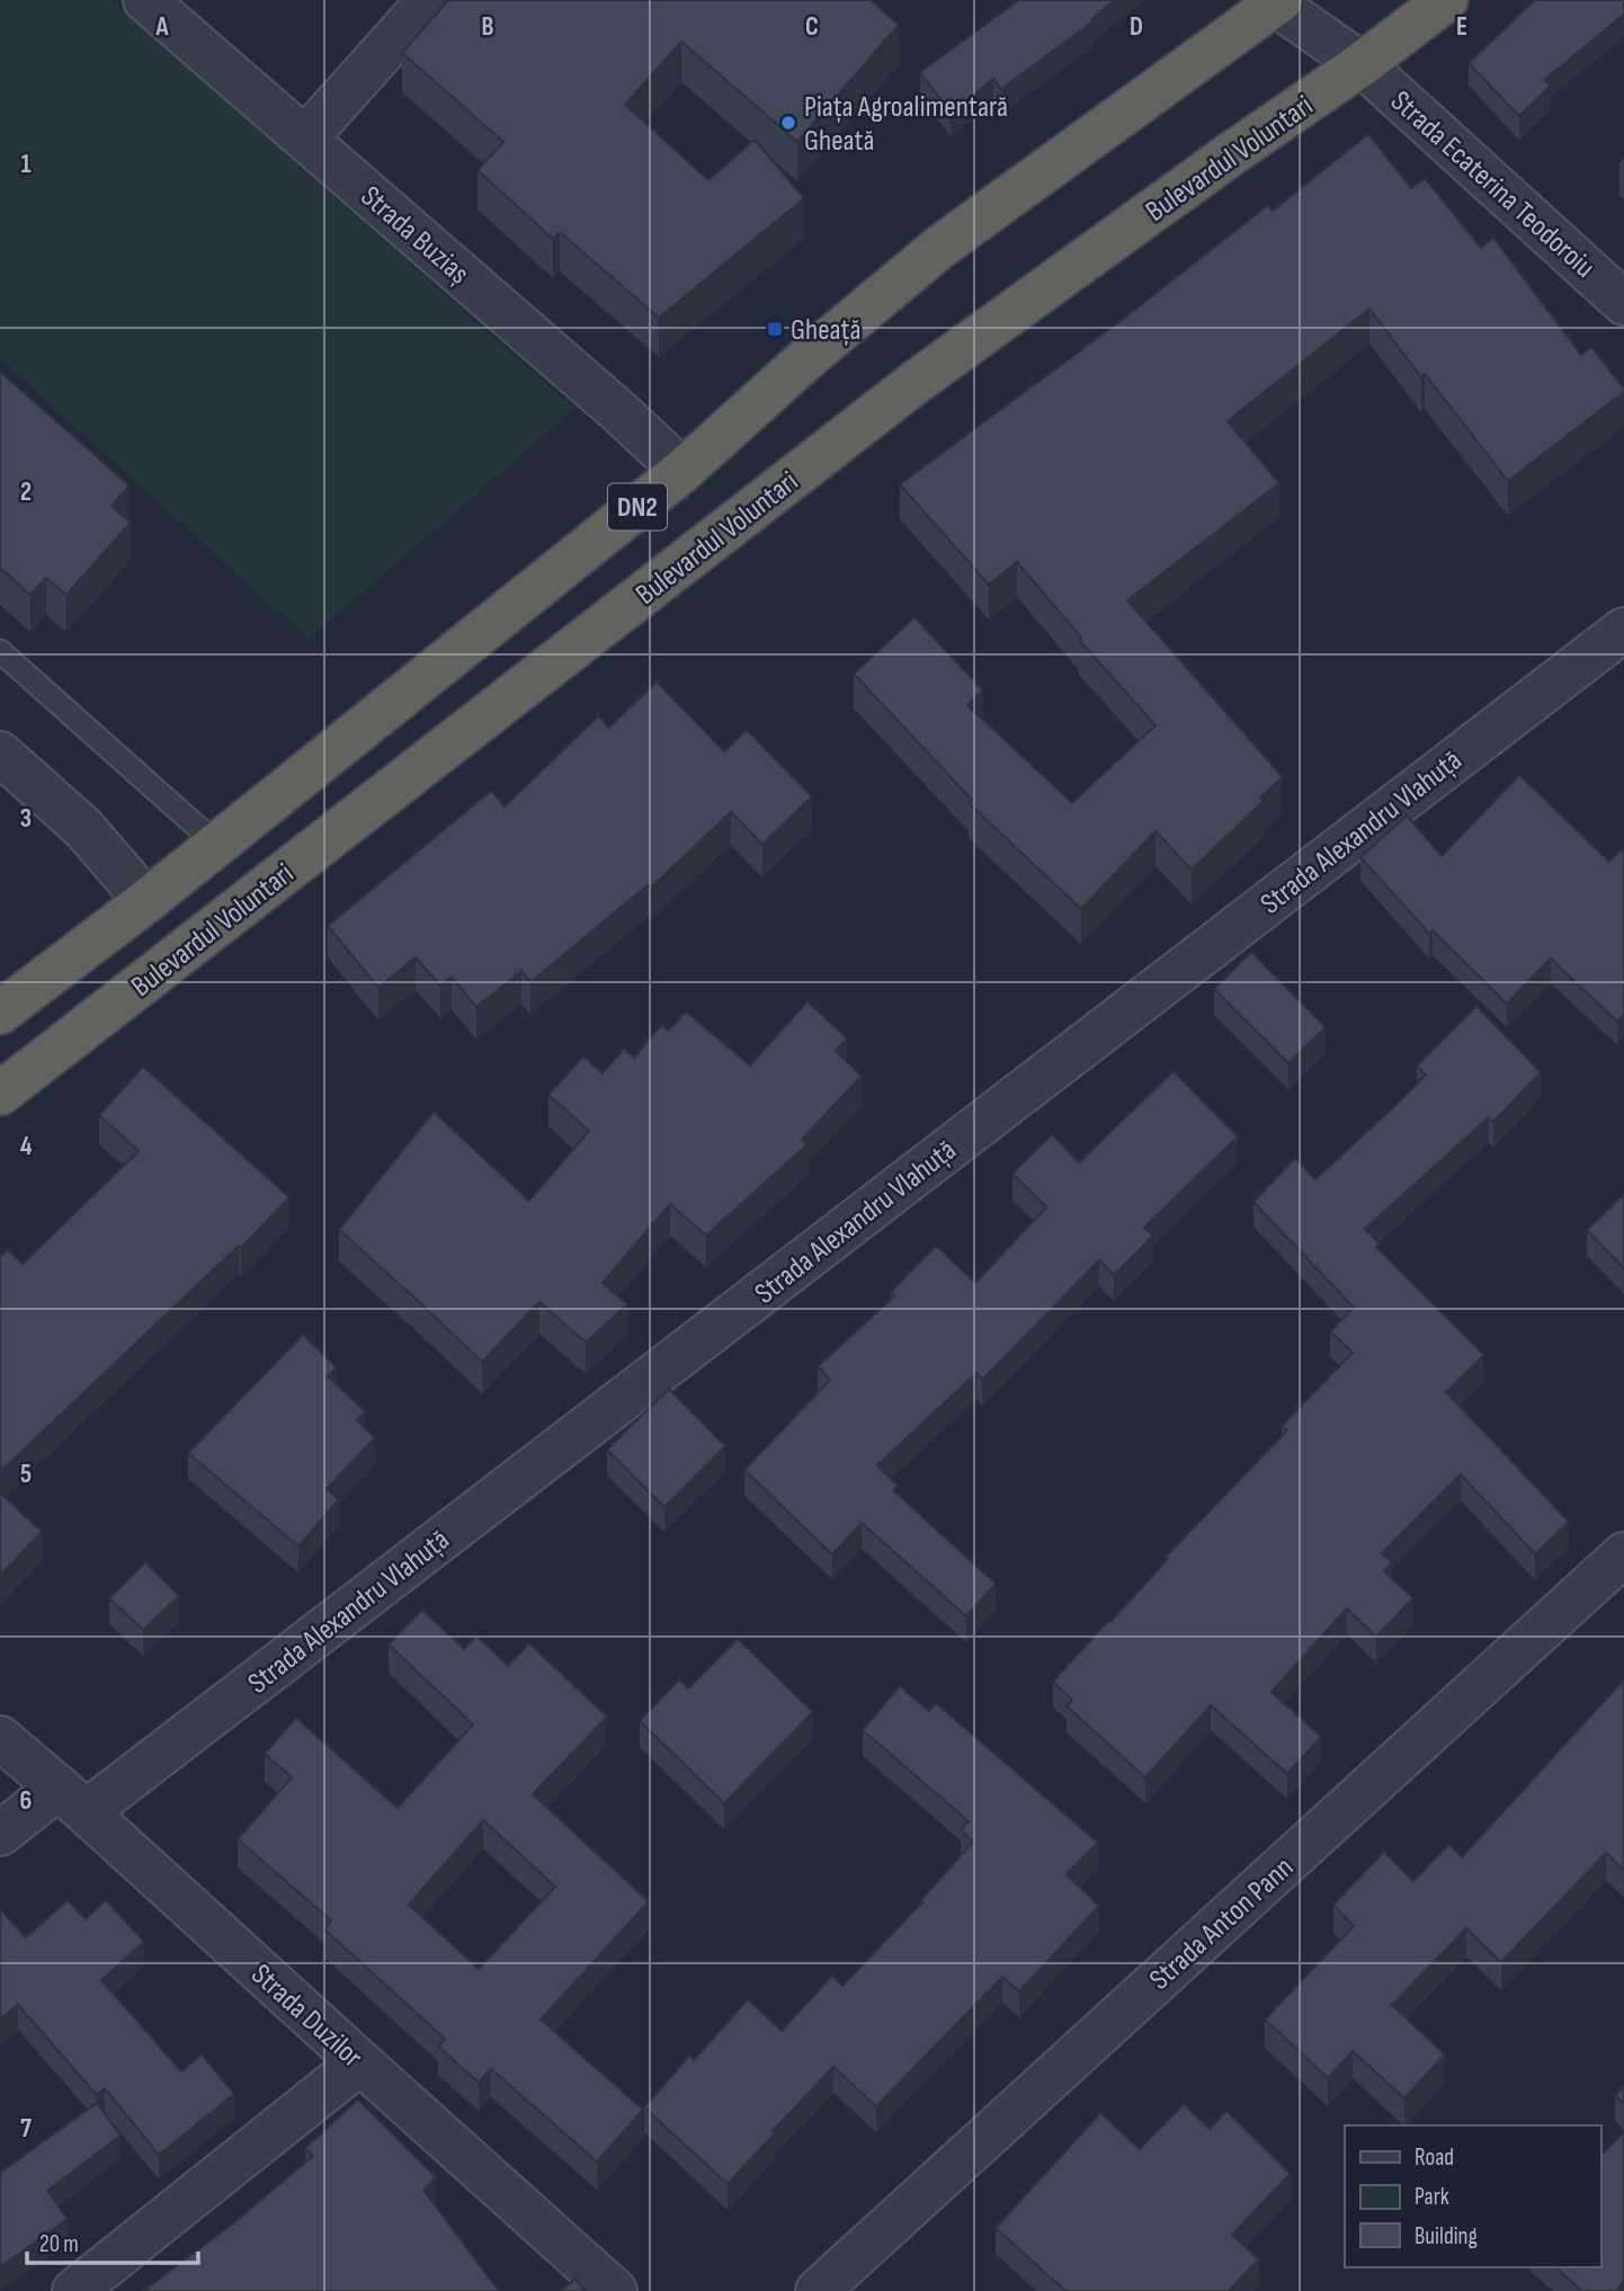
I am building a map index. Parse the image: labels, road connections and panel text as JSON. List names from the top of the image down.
{
  "streets": {
    "highway": ["Bulevardul Voluntari", "DN2"],
    "street": [
      "Strada Ecaterina Teodoroiu",
      "Strada Buziaș",
      "Strada Alexandru Vlahuță",
      "Strada Anton Pann",
      "Strada Duzilor"
    ]
  },
  "crossings": [
    ["Bulevardul Voluntari", "Strada Ecaterina Teodoroiu"],
    ["Strada Ecaterina Teodoroiu", "DN2"],
    ["Strada Buziaș", "DN2"],
    ["Strada Alexandru Vlahuță", "Strada Duzilor"]
  ],
  "places": {
    "other": ["Piața Agroalimentară Gheată"],
    "transit": ["Gheață"]
  },
  "legend": ["Road", "Park", "Building"],
  "scale_bar": "20 m",
  "grid": {
    "columns": [
      "A",
      "B",
      "C",
      "D",
      "E"
    ],
    "rows": [
      "1",
      "2",
      "3",
      "4",
      "5",
      "6",
      "7"
    ]
  }
}
